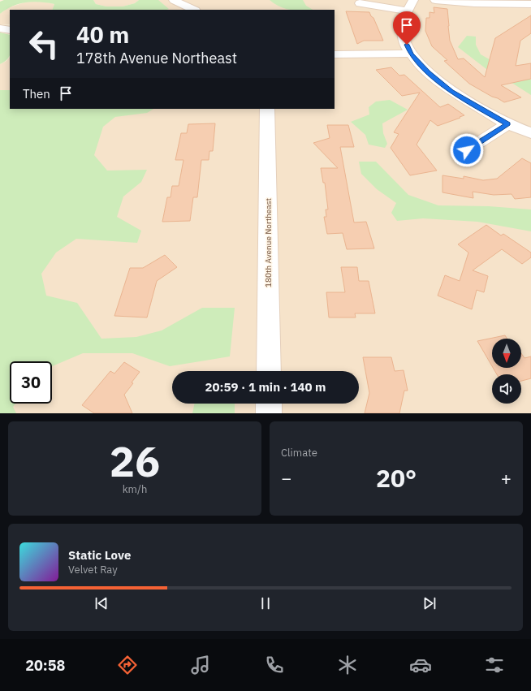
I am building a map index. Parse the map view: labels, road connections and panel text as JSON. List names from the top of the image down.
{
  "streets": {
    "street": ["180th Avenue Northeast"]
  },
  "north": "bottom",
  "page": {
    "turn": ["40 m", "178th Avenue Northeast"],
    "then": "Then",
    "limit": "30",
    "trip": "20:59 · 1 min · 140 m",
    "tile": [
      ["26", "km/h"],
      "Climate"
    ],
    "heat": ["−", "20°", "+"],
    "song": ["Static Love", "Velvet Ray"],
    "tabs": "20:58"
  }
}
